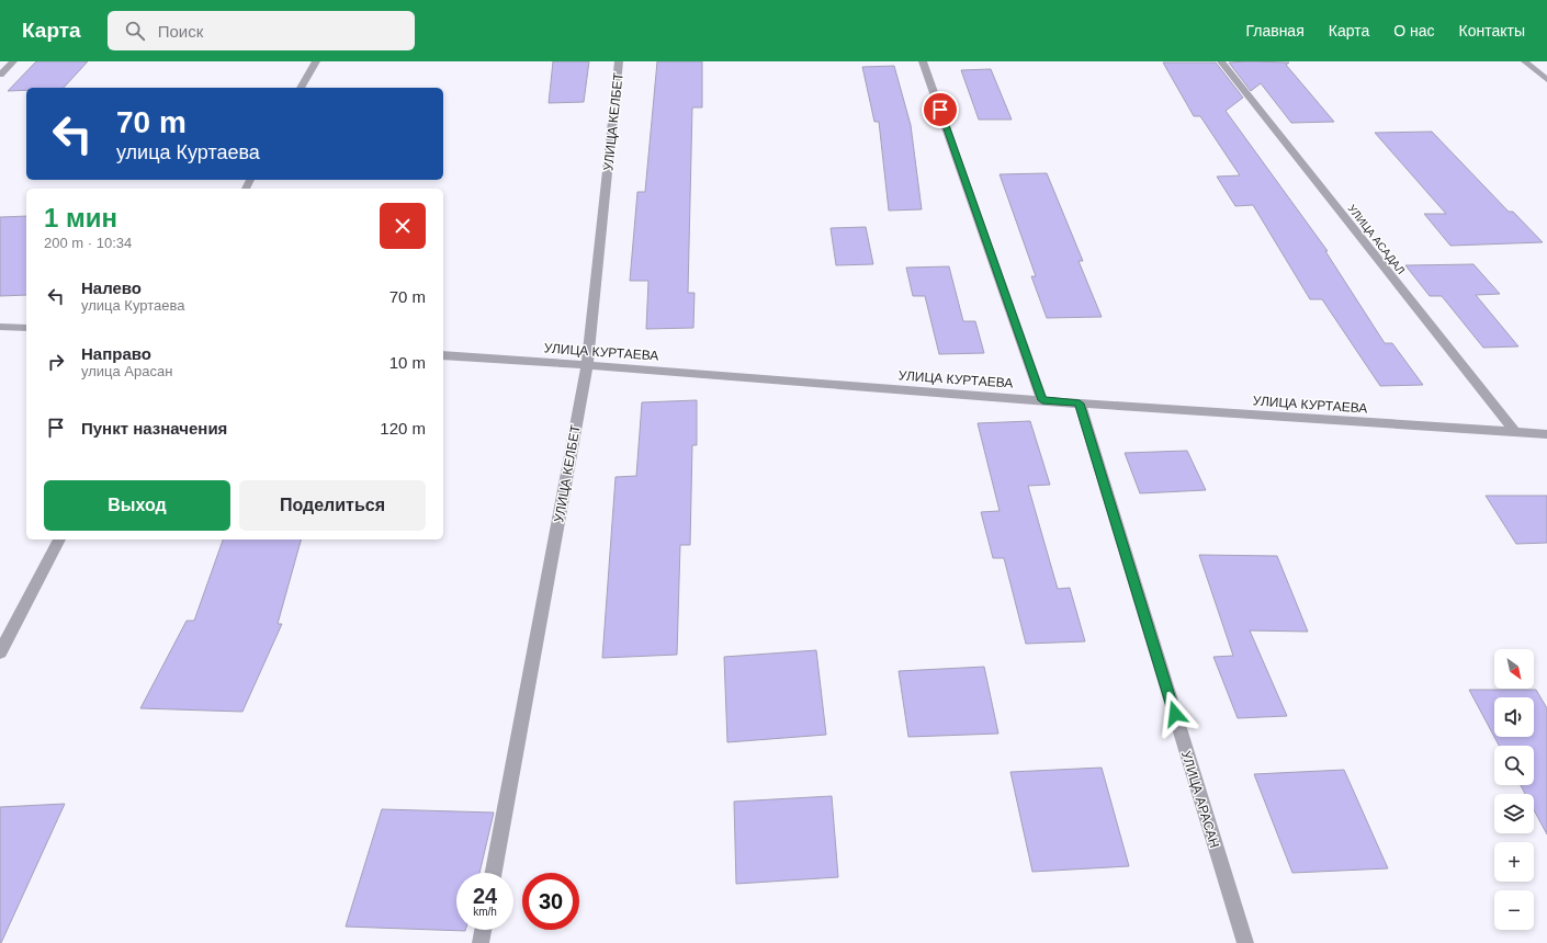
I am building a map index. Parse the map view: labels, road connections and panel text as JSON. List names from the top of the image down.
{
  "streets": {
    "street": [
      "УЛИЦА КЕЛБЕТ",
      "УЛИЦА АСАДАЛ",
      "УЛИЦА КУРТАЕВА",
      "УЛИЦА АРАСАН"
    ]
  },
  "crossings": [
    ["УЛИЦА КЕЛБЕТ", "УЛИЦА КУРТАЕВА"],
    ["УЛИЦА АСАДАЛ", "УЛИЦА КУРТАЕВА"],
    ["УЛИЦА КУРТАЕВА", "УЛИЦА АРАСАН"]
  ],
  "north": "bottom right",
  "page": {
    "header": "Карта",
    "search": "Поиск",
    "nav": [
      "Главная",
      "Карта",
      "О нас",
      "Контакты"
    ],
    "turn": ["70 m", "улица Куртаева"],
    "heading": ["1 мин", "200 m · 10:34"],
    "list": [
      {
        "name": "Налево",
        "note": "улица Куртаева",
        "value": "70 m"
      },
      {
        "name": "Направо",
        "note": "улица Арасан",
        "value": "10 m"
      },
      {
        "name": "Пункт назначения",
        "value": "120 m"
      }
    ],
    "buttons": ["Выход", "Поделиться"],
    "map_buttons": ["+", "−"],
    "speed": "24 km/h",
    "limit": "30"
  }
}
